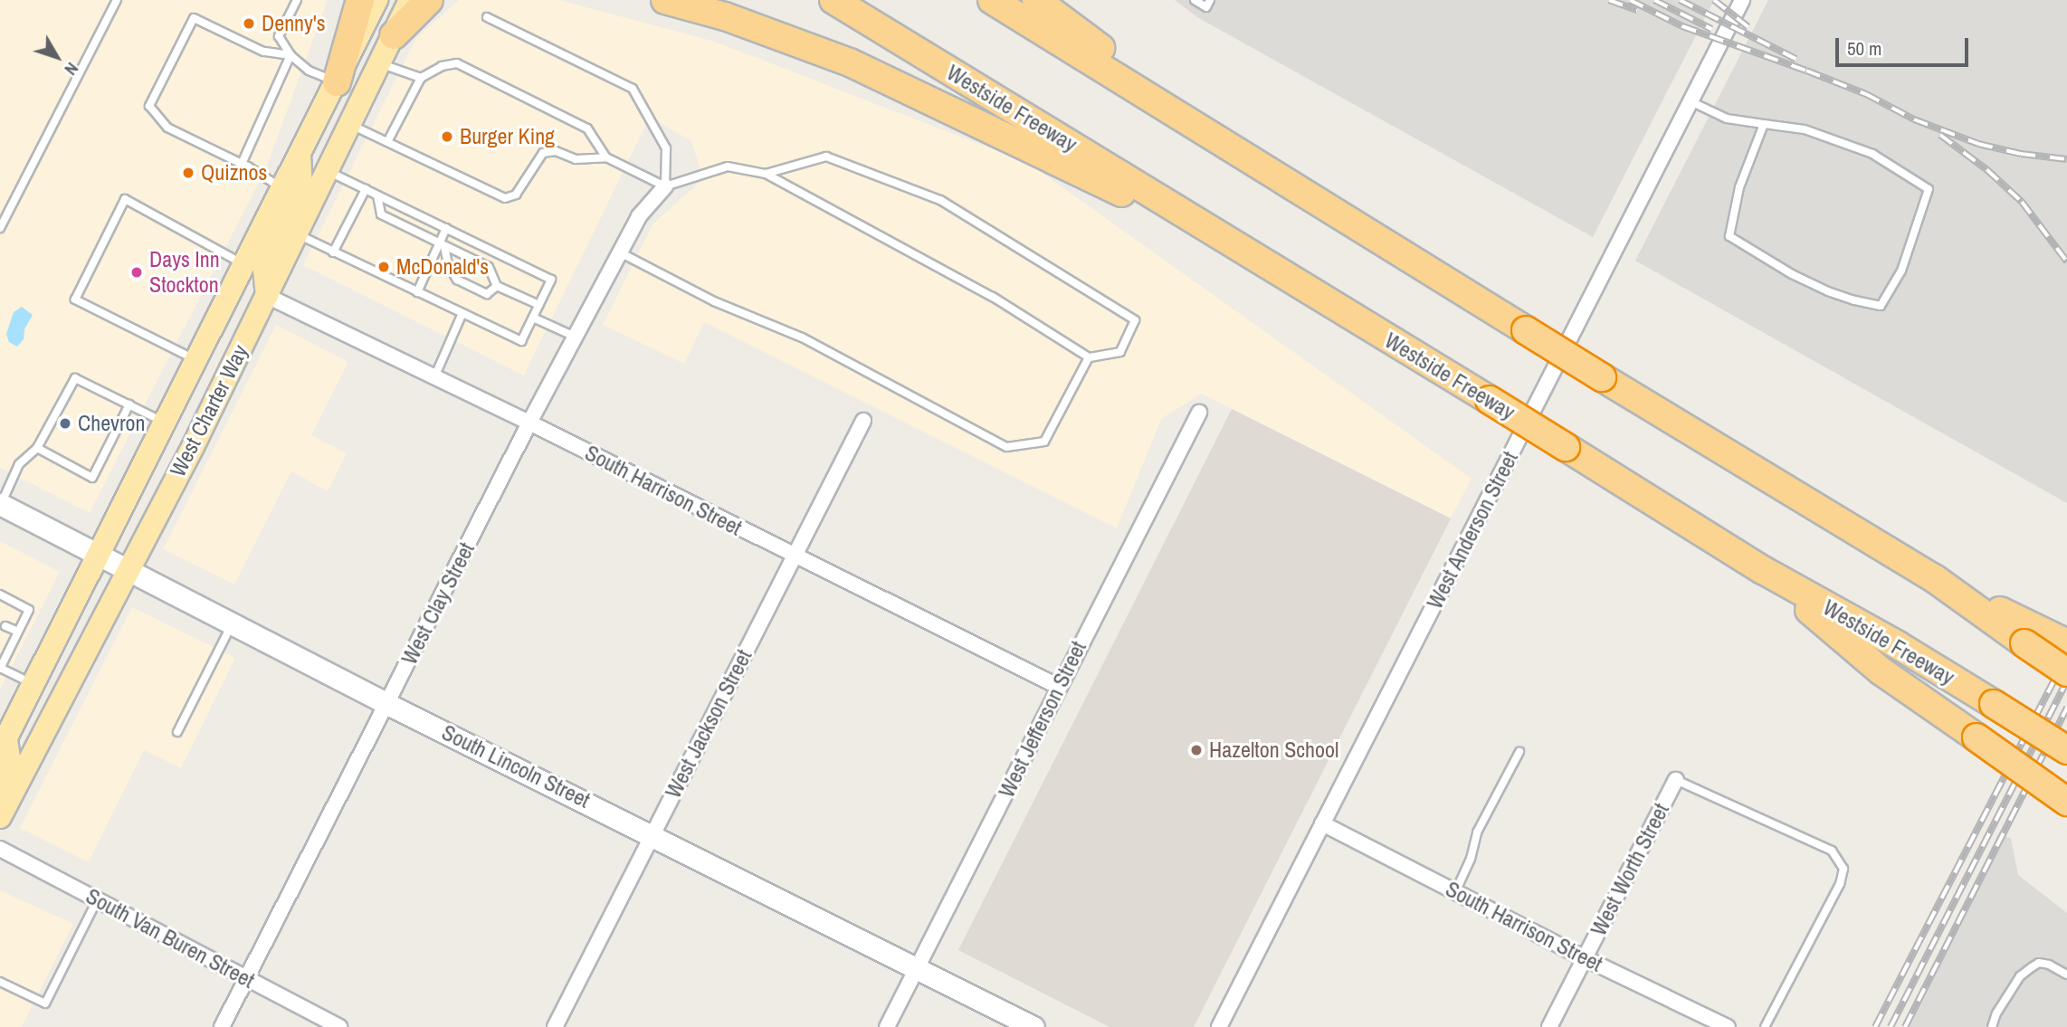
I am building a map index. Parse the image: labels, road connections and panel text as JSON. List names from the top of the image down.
{
  "streets": {
    "highway": ["Westside Freeway"],
    "main road": ["West Charter Way"],
    "street": [
      "South Harrison Street",
      "West Anderson Street",
      "West Clay Street",
      "West Jefferson Street",
      "West Jackson Street",
      "South Lincoln Street",
      "West Worth Street",
      "South Van Buren Street"
    ]
  },
  "crossings": [
    ["West Charter Way", "South Harrison Street"],
    ["West Charter Way", "South Lincoln Street"],
    ["South Harrison Street", "West Anderson Street"],
    ["South Harrison Street", "West Clay Street"],
    ["South Harrison Street", "West Jefferson Street"],
    ["South Harrison Street", "West Jackson Street"],
    ["South Harrison Street", "West Worth Street"],
    ["West Clay Street", "South Lincoln Street"],
    ["West Clay Street", "South Van Buren Street"],
    ["West Jefferson Street", "South Lincoln Street"],
    ["West Jackson Street", "South Lincoln Street"]
  ],
  "places": [
    "Denny's",
    "Burger King",
    "Quiznos",
    "McDonald's",
    "Days Inn Stockton",
    "Chevron",
    "Hazelton School"
  ],
  "scale_bar": "50 m",
  "north": "bottom right"
}
